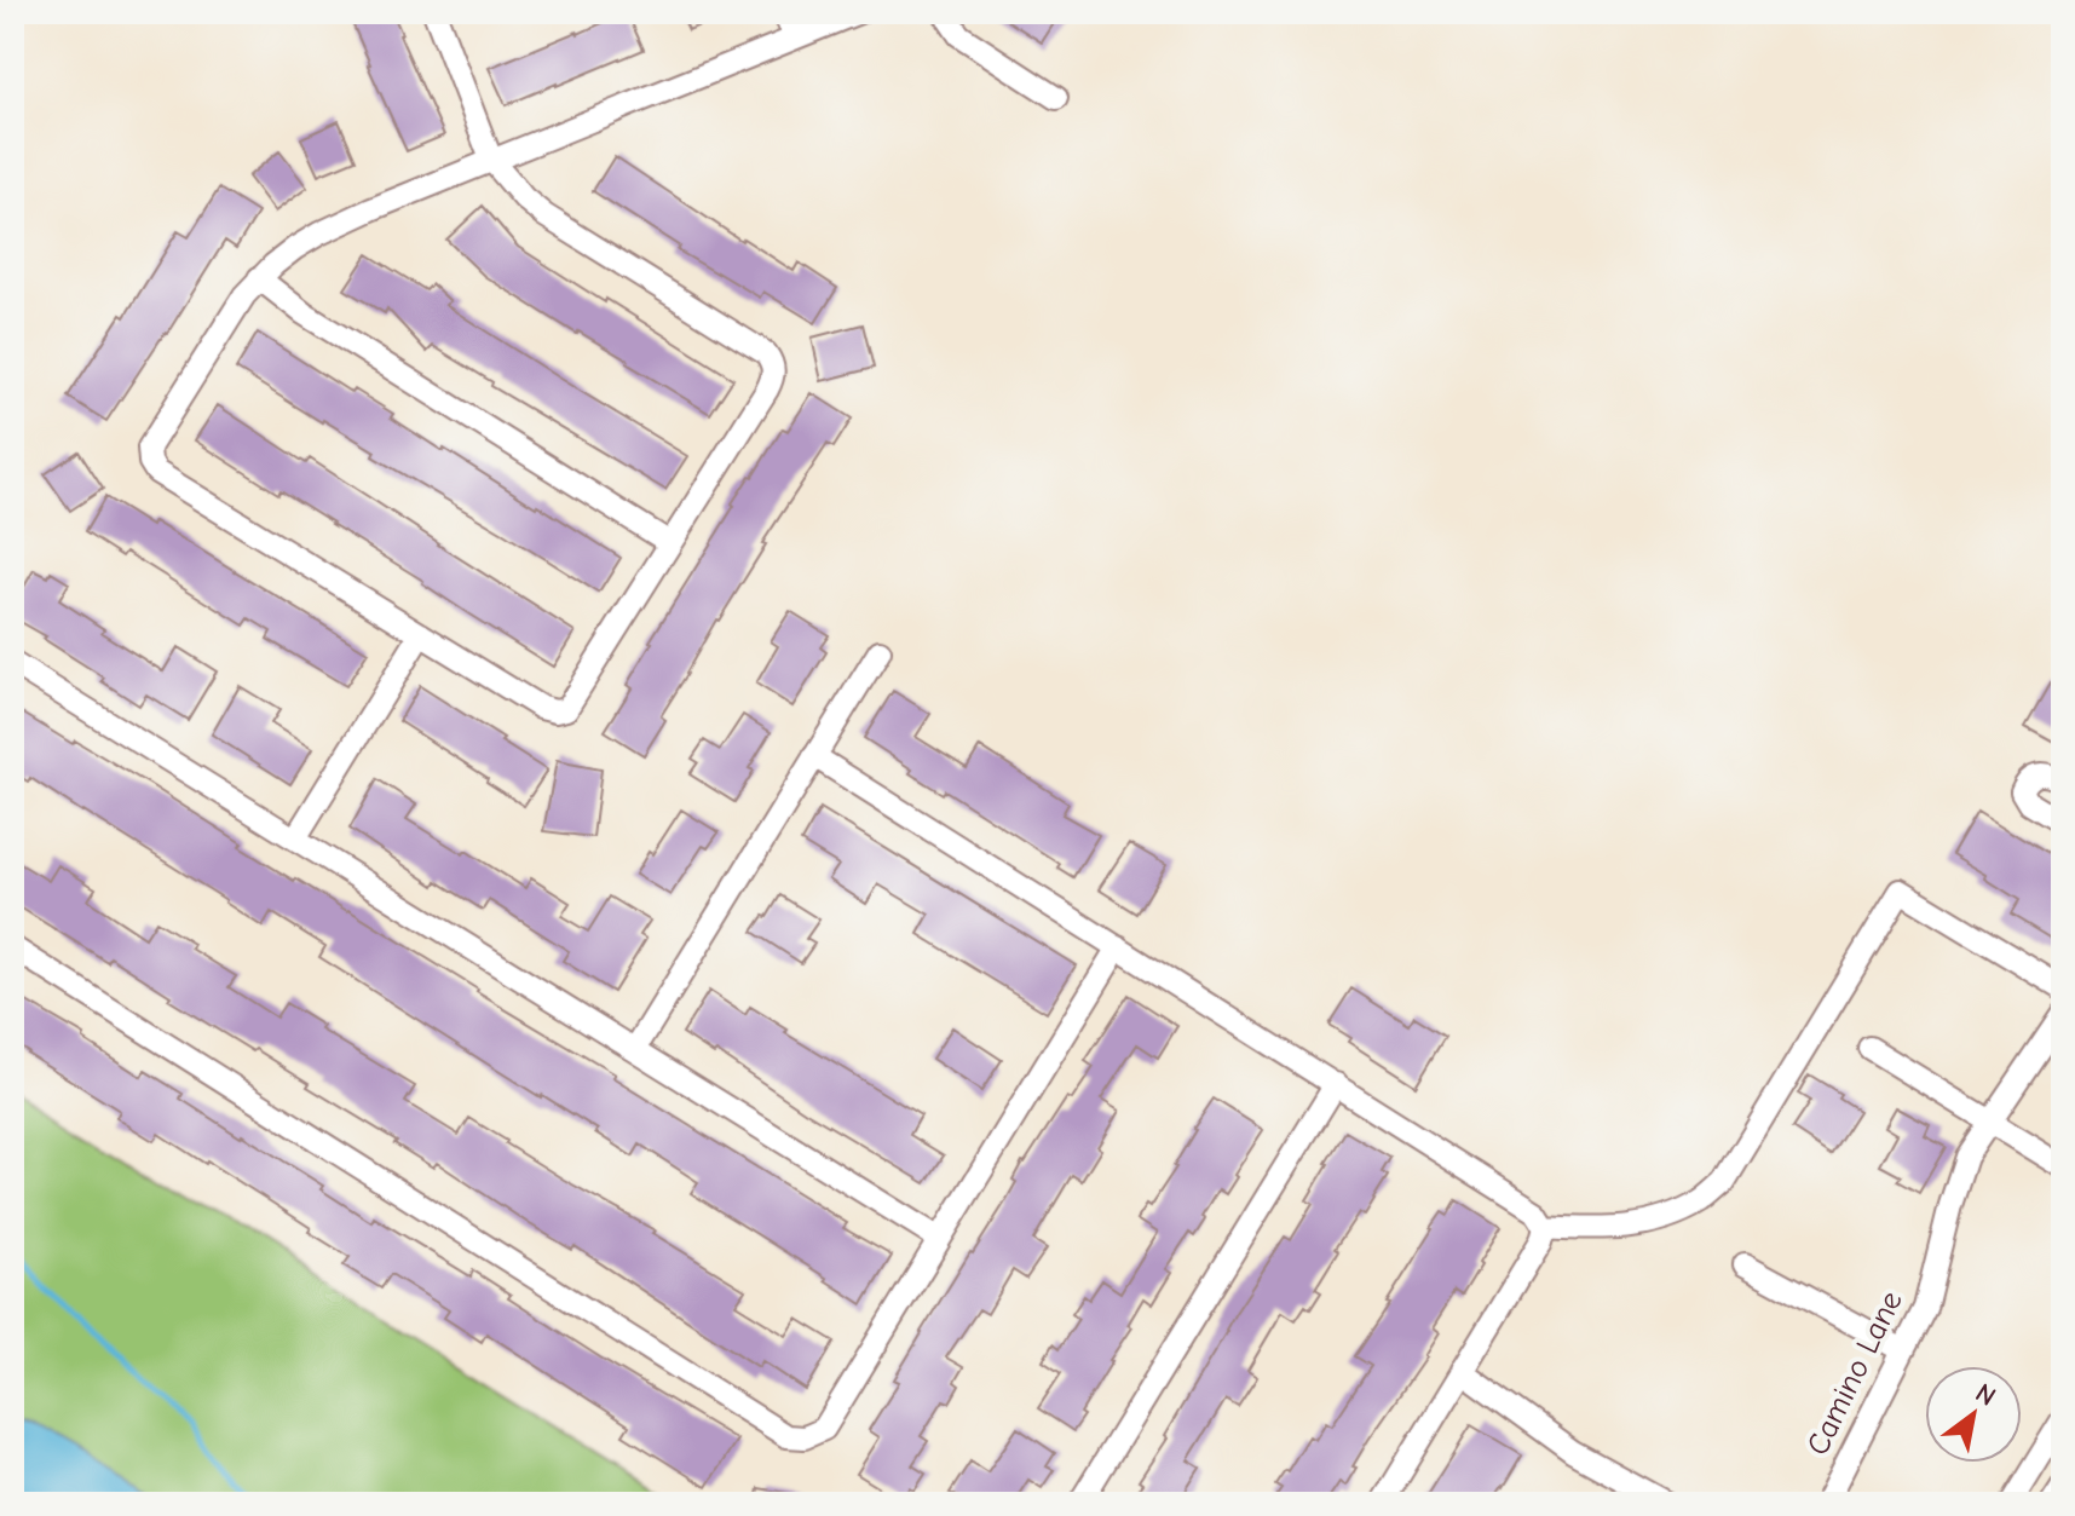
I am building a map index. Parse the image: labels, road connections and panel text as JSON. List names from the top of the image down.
{
  "streets": {
    "street": ["Camino Lane"]
  },
  "north": "top right"
}
